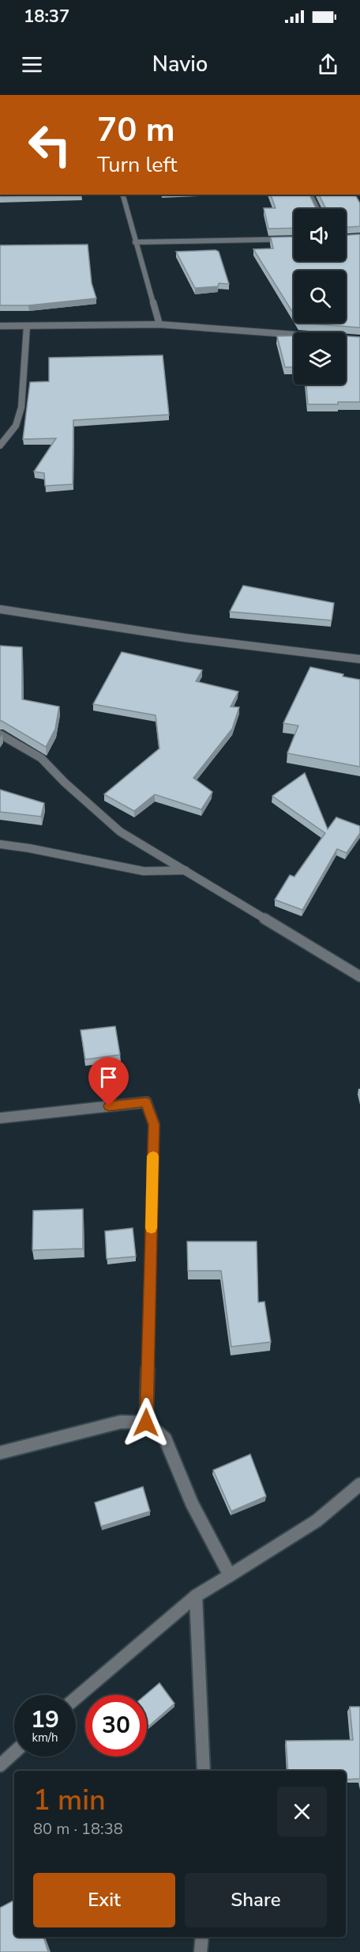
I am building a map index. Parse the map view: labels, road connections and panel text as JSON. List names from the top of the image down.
{
  "page": {
    "status": "18:37",
    "header": "Navio",
    "turn": ["70 m", "Turn left"],
    "speed": "19 km/h",
    "limit": "30",
    "heading": ["1 min", "80 m · 18:38"],
    "buttons": ["Exit", "Share"]
  }
}
